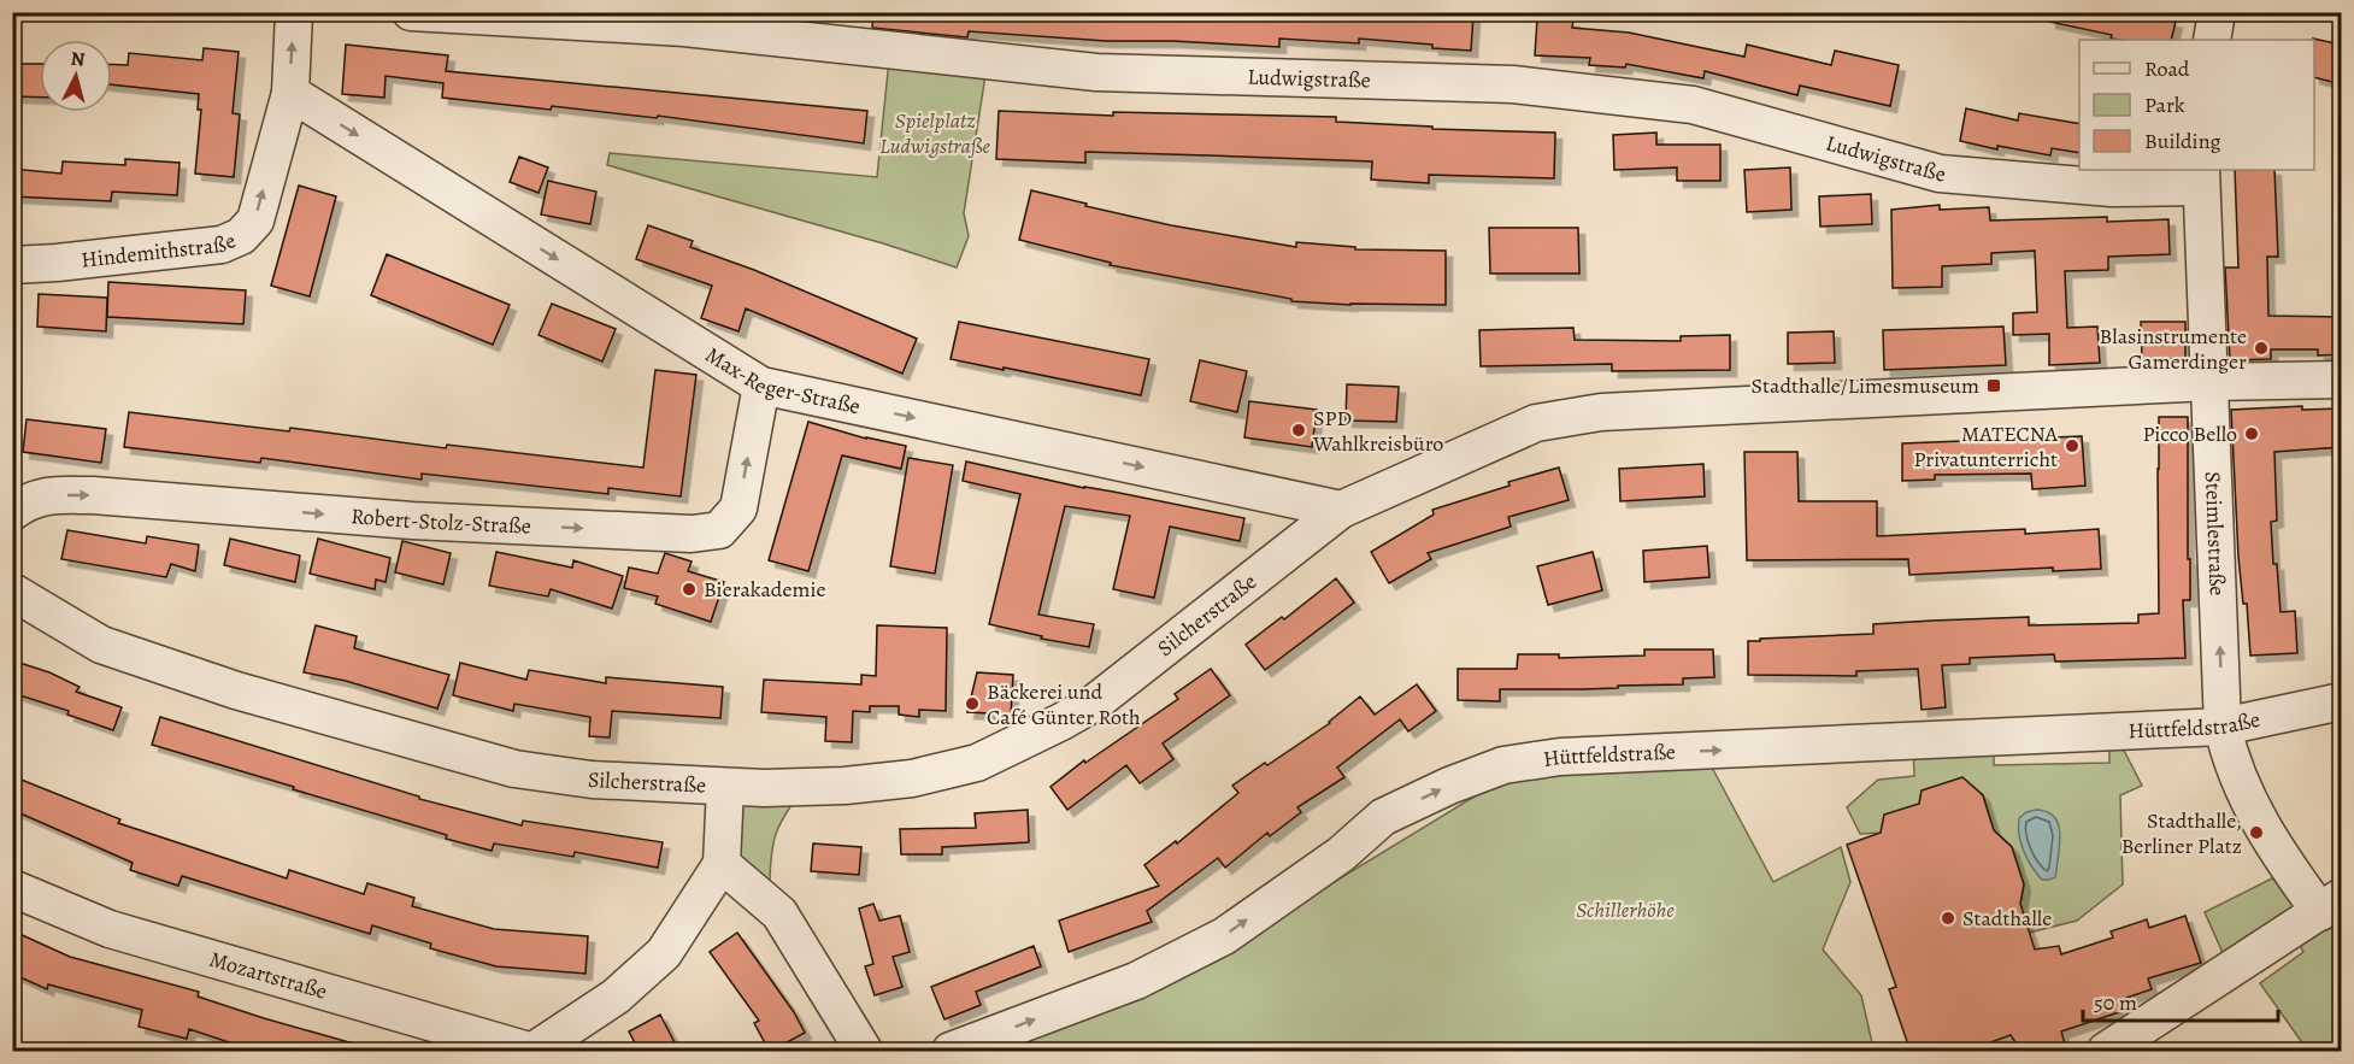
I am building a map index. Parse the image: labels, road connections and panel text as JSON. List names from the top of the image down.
{
  "streets": {
    "street": [
      "Ludwigstraße",
      "Hindemithstraße",
      "Max-Reger-Straße",
      "Robert-Stolz-Straße",
      "Steimlestraße",
      "Silcherstraße",
      "Hüttfeldstraße",
      "Mozartstraße"
    ]
  },
  "crossings": [
    ["Ludwigstraße", "Steimlestraße"],
    ["Hindemithstraße", "Max-Reger-Straße"],
    ["Max-Reger-Straße", "Robert-Stolz-Straße"],
    ["Max-Reger-Straße", "Silcherstraße"],
    ["Steimlestraße", "Silcherstraße"],
    ["Steimlestraße", "Hüttfeldstraße"]
  ],
  "one_way": [
    "Hindemithstraße",
    "Max-Reger-Straße",
    "Robert-Stolz-Straße",
    "Steimlestraße",
    "Hüttfeldstraße"
  ],
  "parks": ["Spielplatz Ludwigstraße", "Schillerhöhe"],
  "places": {
    "other": [
      "Blasinstrumente Gamerdinger",
      "SPD Wahlkreisbüro",
      "Picco Bello",
      "MATECNA Privatunterricht",
      "Bierakademie",
      "Bäckerei und Café Günter Roth",
      "Stadthalle, Berliner Platz",
      "Stadthalle"
    ],
    "transit": ["Stadthalle/Limesmuseum"]
  },
  "legend": ["Road", "Park", "Building"],
  "scale_bar": "50 m",
  "north": "top"
}
